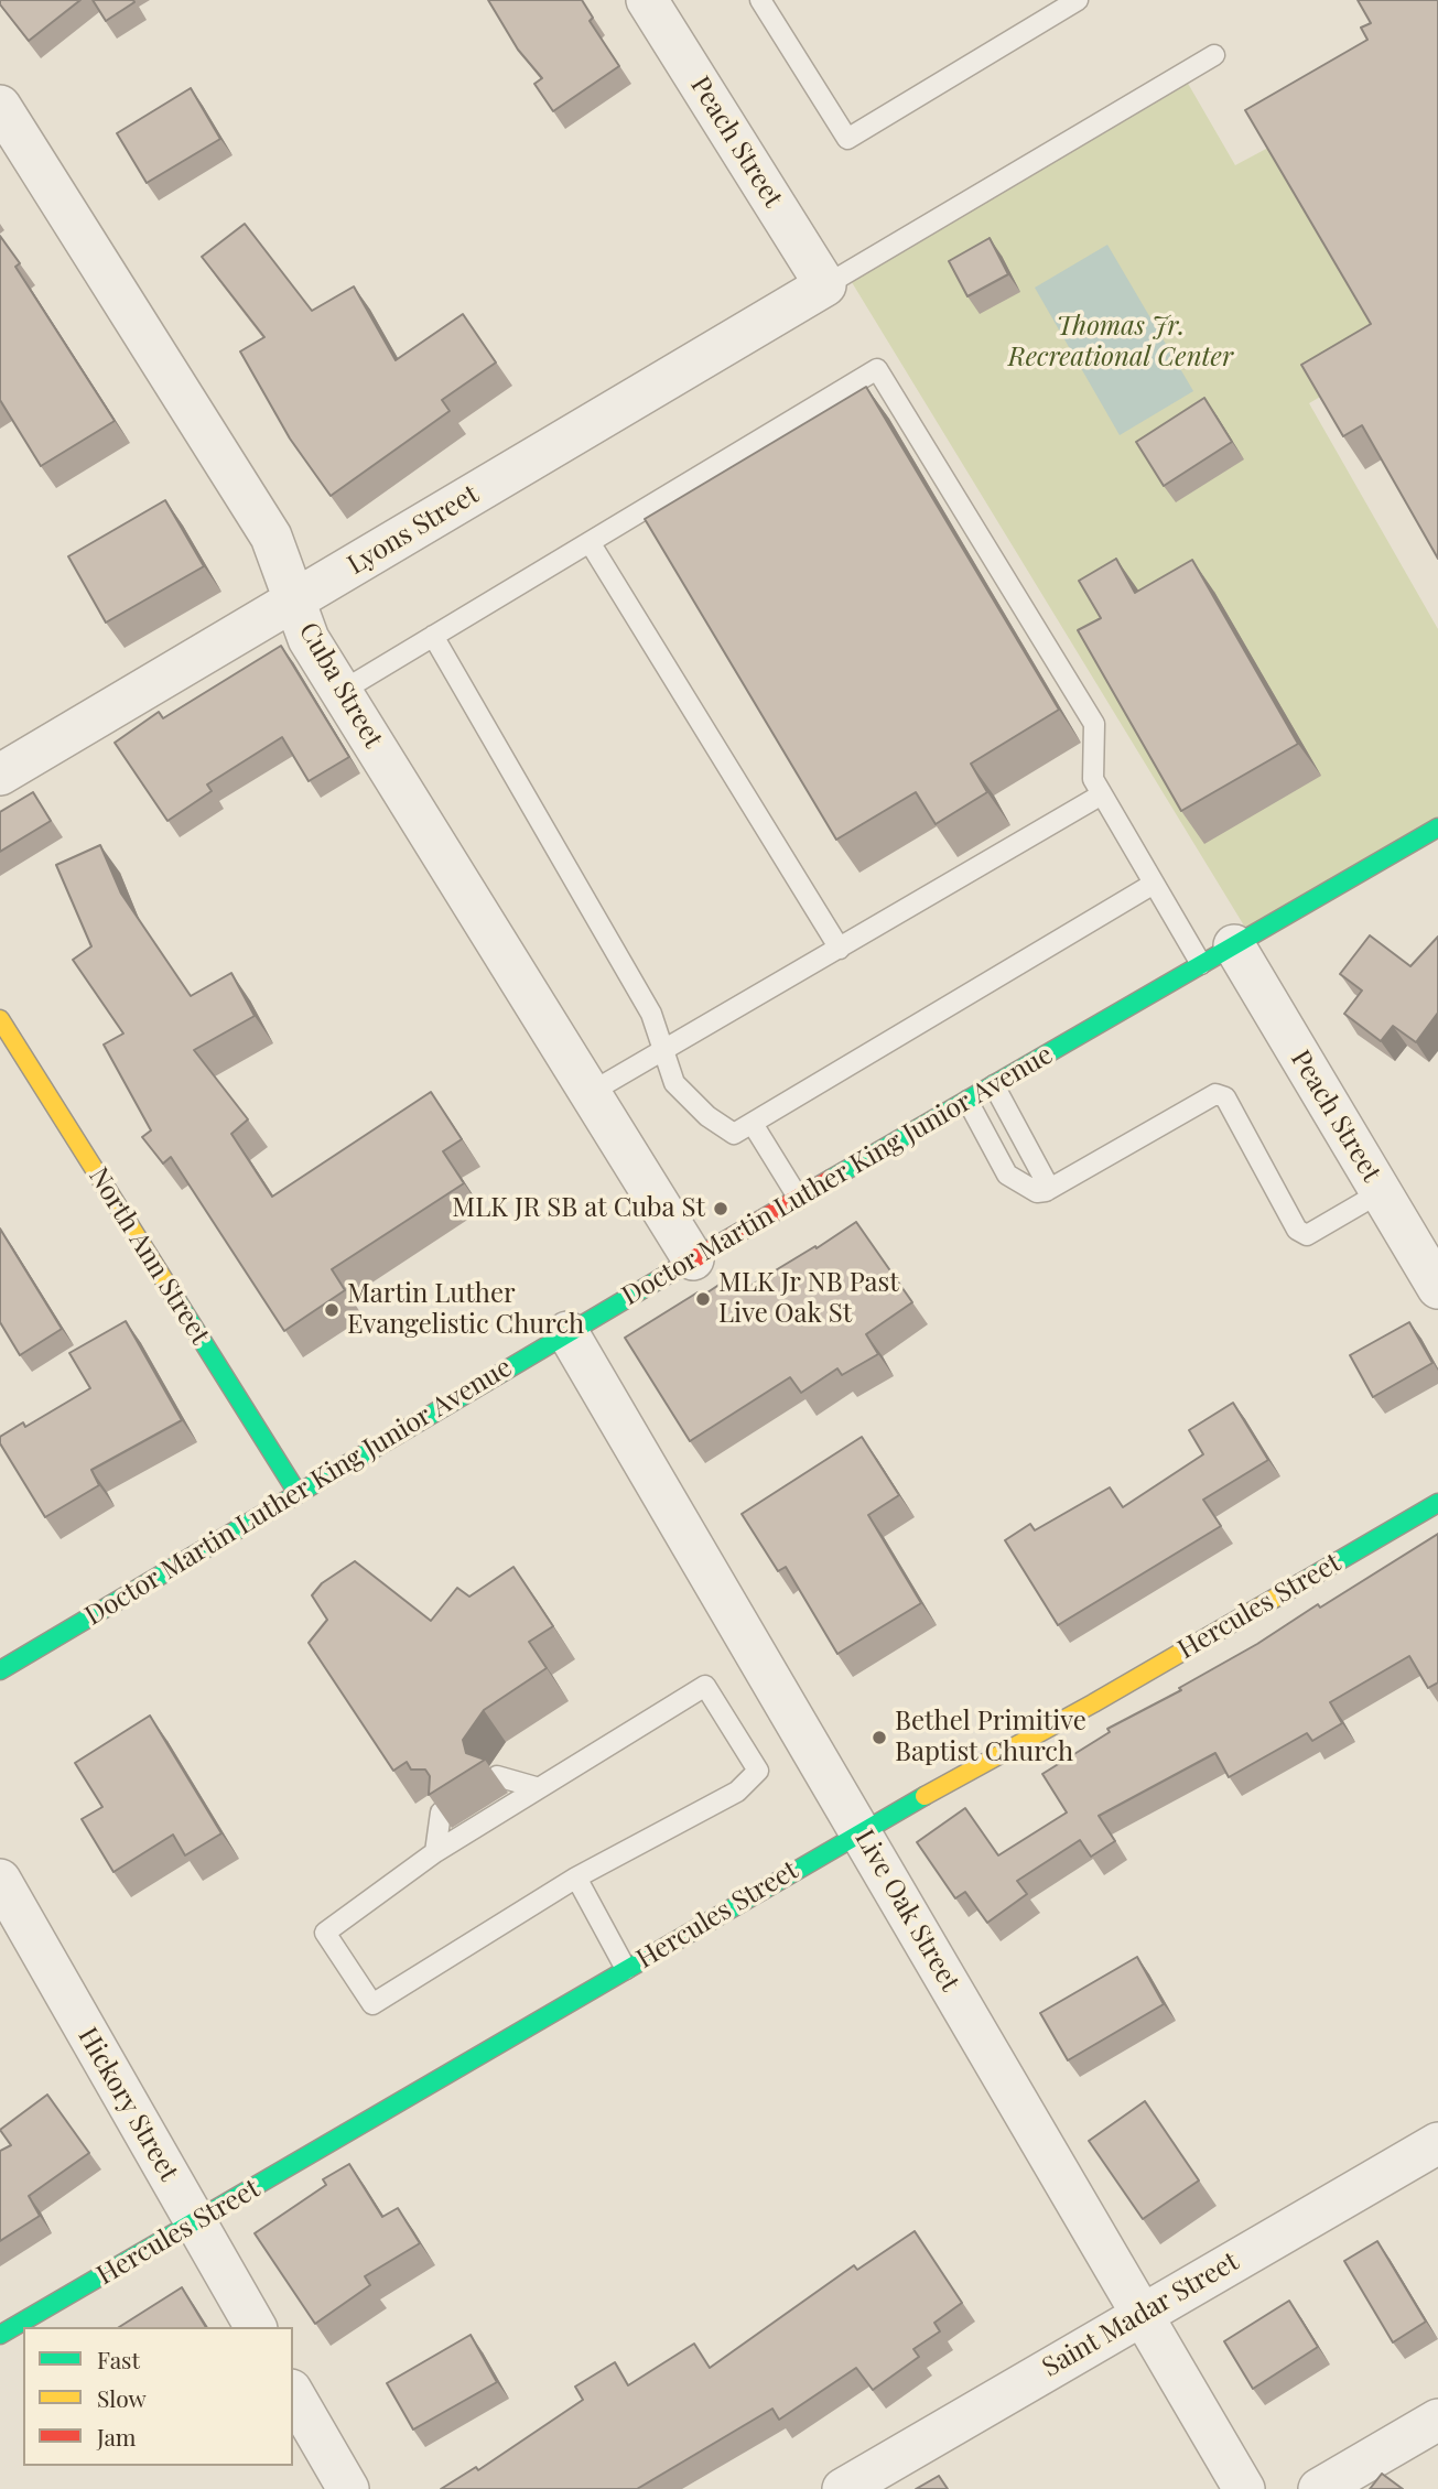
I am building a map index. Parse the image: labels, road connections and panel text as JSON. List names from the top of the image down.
{
  "streets": {
    "street": [
      "Peach Street",
      "Lyons Street",
      "Cuba Street",
      "Doctor Martin Luther King Junior Avenue",
      "North Ann Street",
      "Hercules Street",
      "Live Oak Street",
      "Hickory Street",
      "Saint Madar Street"
    ]
  },
  "crossings": [
    ["Peach Street", "Lyons Street"],
    ["Peach Street", "Doctor Martin Luther King Junior Avenue"],
    ["Lyons Street", "Cuba Street"],
    ["Cuba Street", "Doctor Martin Luther King Junior Avenue"],
    ["Doctor Martin Luther King Junior Avenue", "North Ann Street"],
    ["Doctor Martin Luther King Junior Avenue", "Live Oak Street"],
    ["Hercules Street", "Live Oak Street"],
    ["Hercules Street", "Hickory Street"],
    ["Live Oak Street", "Saint Madar Street"]
  ],
  "parks": ["Thomas Jr. Recreational Center"],
  "places": [
    "MLK JR SB at Cuba St",
    "MLK Jr NB Past Live Oak St",
    "Martin Luther Evangelistic Church",
    "Bethel Primitive Baptist Church"
  ],
  "legend": ["Fast", "Slow", "Jam"]
}
